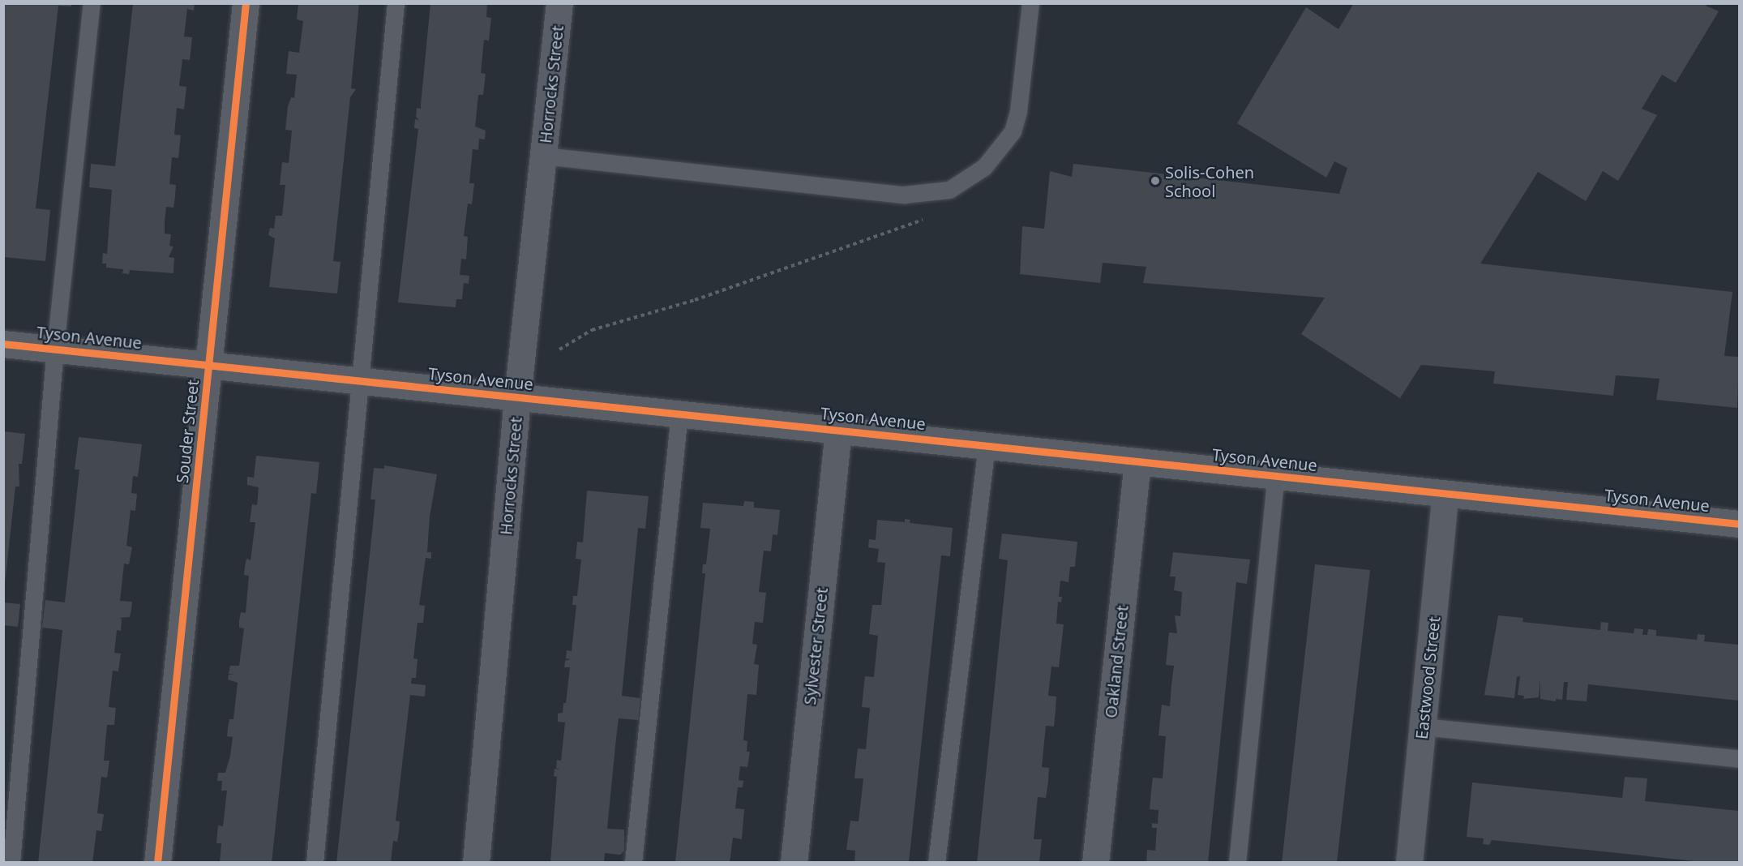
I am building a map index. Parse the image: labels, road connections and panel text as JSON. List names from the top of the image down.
{
  "streets": {
    "street": [
      "Horrocks Street",
      "Tyson Avenue",
      "Souder Street",
      "Sylvester Street",
      "Oakland Street",
      "Eastwood Street"
    ]
  },
  "crossings": [
    ["Horrocks Street", "Tyson Avenue"],
    ["Tyson Avenue", "Souder Street"],
    ["Tyson Avenue", "Sylvester Street"],
    ["Tyson Avenue", "Oakland Street"],
    ["Tyson Avenue", "Eastwood Street"]
  ],
  "places": ["Solis-Cohen School"]
}
